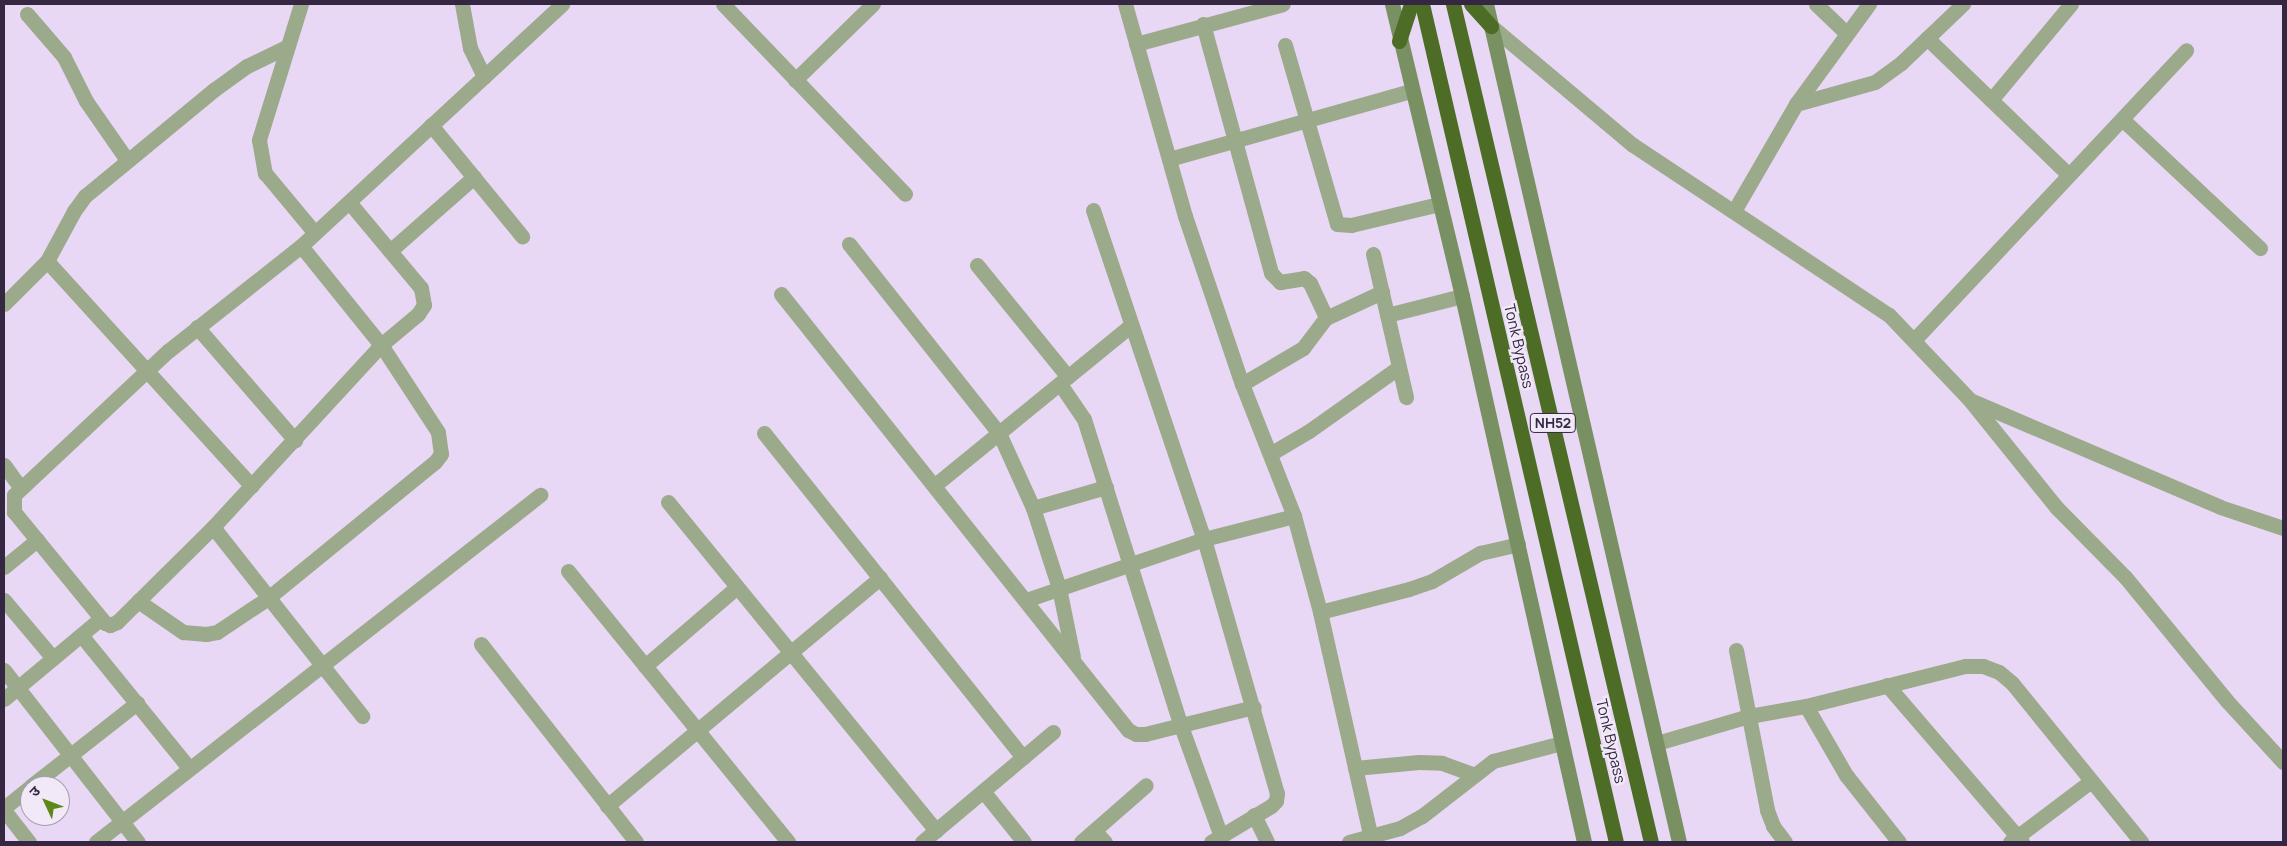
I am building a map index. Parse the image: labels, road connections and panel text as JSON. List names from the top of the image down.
{
  "streets": {
    "highway": ["Tonk Bypass", "NH52"]
  },
  "north": "top left"
}
